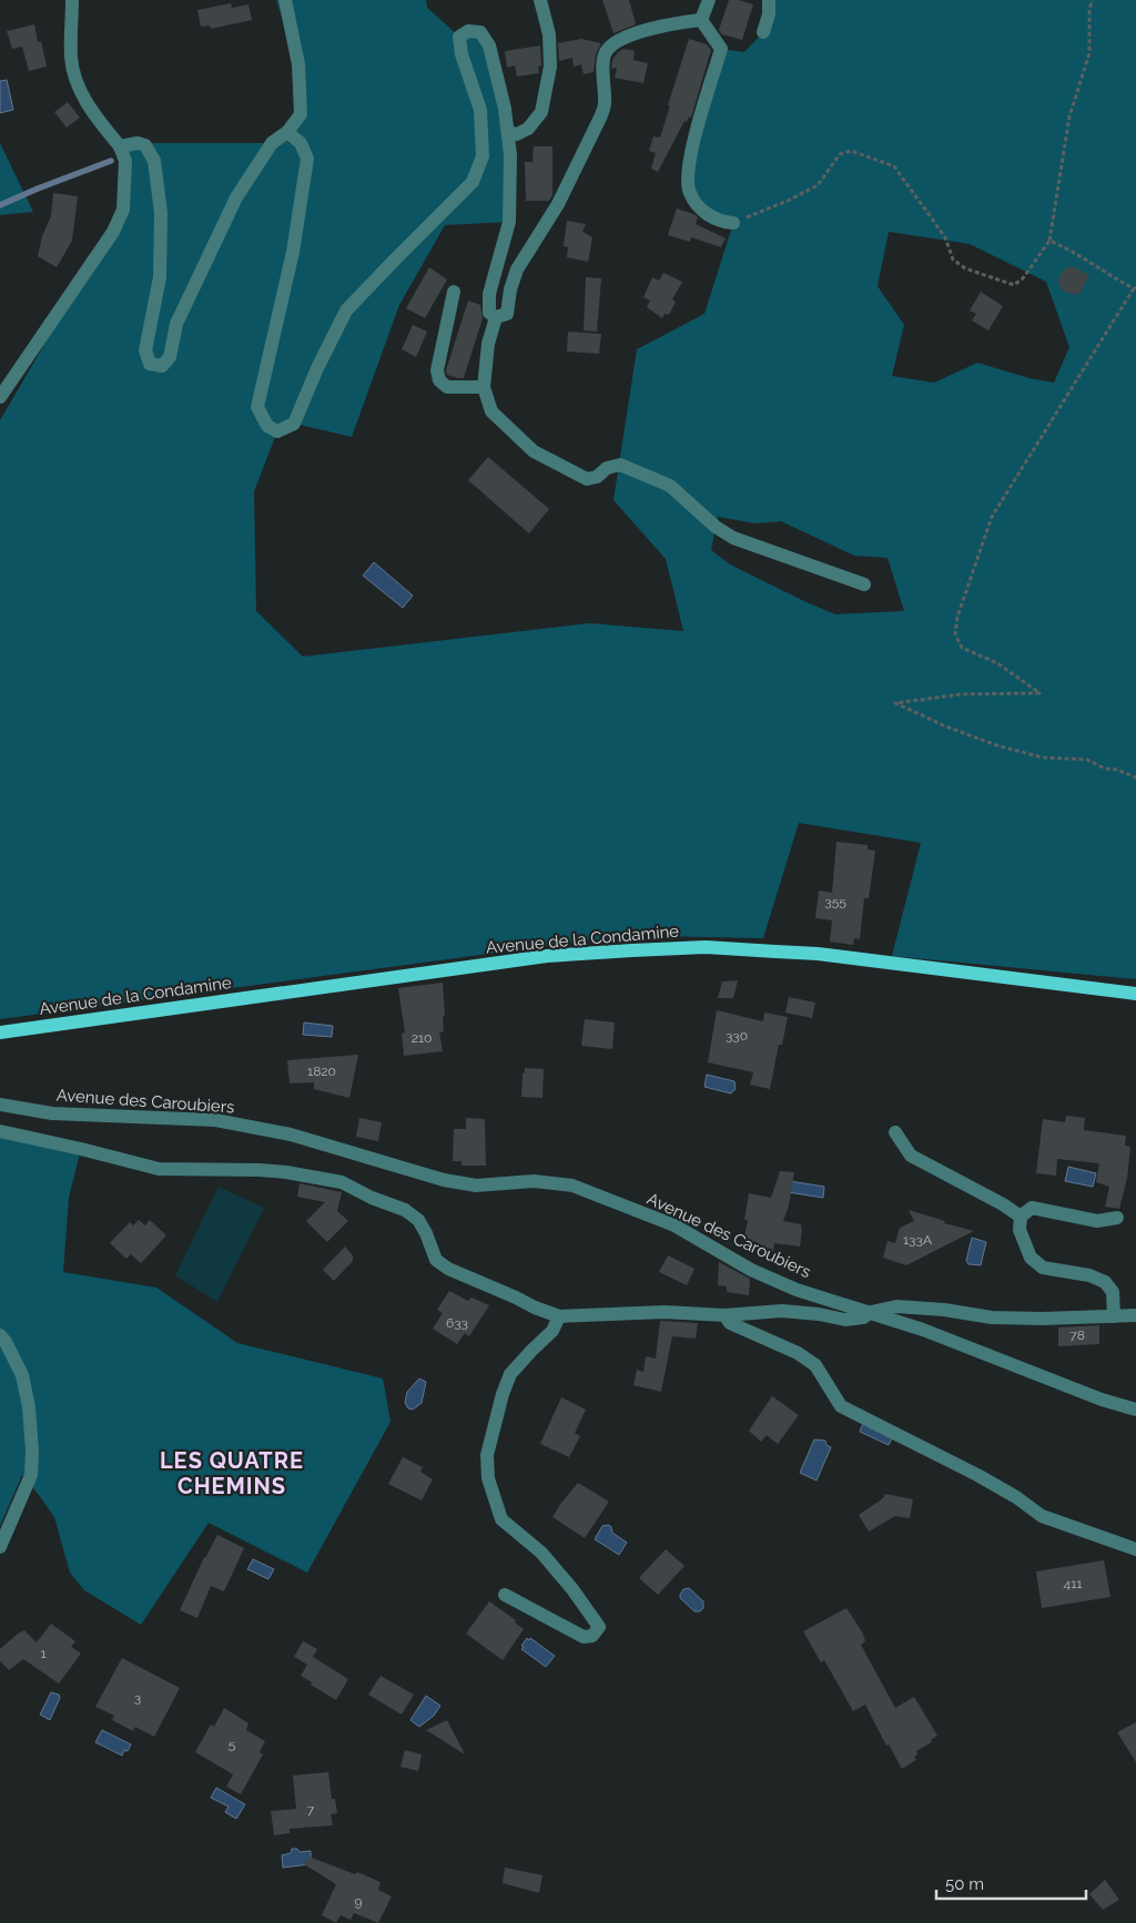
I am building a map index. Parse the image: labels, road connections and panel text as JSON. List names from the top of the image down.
{
  "streets": {
    "main road": ["Avenue de la Condamine"],
    "street": ["Avenue des Caroubiers"]
  },
  "districts": ["LES QUATRE CHEMINS"],
  "house_numbers": [
    "355",
    "330",
    "210",
    "1820",
    "133A",
    "633",
    "78",
    "411",
    "1",
    "3",
    "5",
    "7",
    "9"
  ],
  "scale_bar": "50 m"
}
